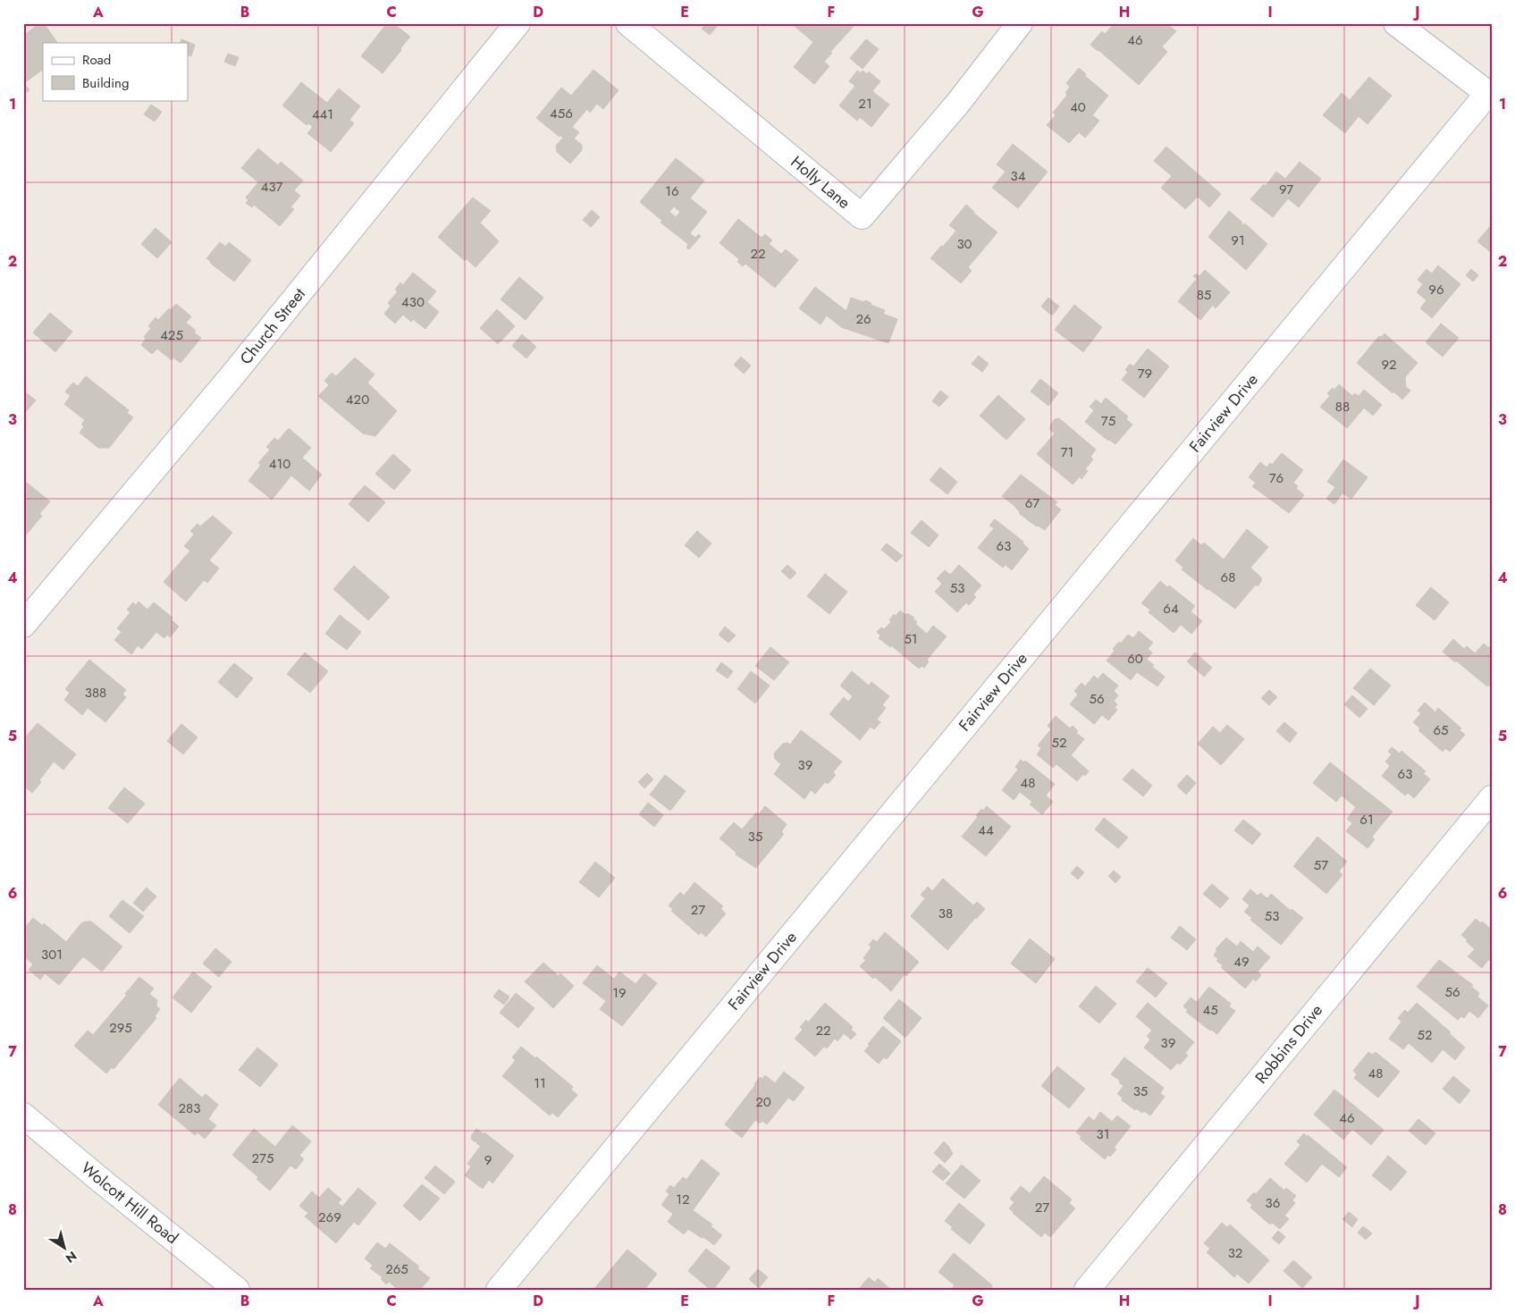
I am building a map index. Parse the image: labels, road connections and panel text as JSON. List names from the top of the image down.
{
  "streets": {
    "street": [
      "Holly Lane",
      "Church Street",
      "Fairview Drive",
      "Robbins Drive",
      "Wolcott Hill Road"
    ]
  },
  "house_numbers": [
    "46",
    "21",
    "40",
    "456",
    "441",
    "34",
    "437",
    "97",
    "16",
    "91",
    "30",
    "22",
    "96",
    "85",
    "430",
    "26",
    "425",
    "92",
    "79",
    "420",
    "88",
    "75",
    "71",
    "410",
    "76",
    "67",
    "63",
    "68",
    "53",
    "64",
    "51",
    "60",
    "388",
    "56",
    "65",
    "52",
    "39",
    "63",
    "48",
    "61",
    "44",
    "35",
    "57",
    "27",
    "38",
    "53",
    "301",
    "49",
    "56",
    "19",
    "45",
    "295",
    "22",
    "52",
    "39",
    "48",
    "11",
    "35",
    "20",
    "283",
    "46",
    "31",
    "275",
    "9",
    "12",
    "36",
    "27",
    "269",
    "32",
    "265"
  ],
  "legend": ["Road", "Building"],
  "north": "bottom right",
  "grid": {
    "columns": [
      "A",
      "B",
      "C",
      "D",
      "E",
      "F",
      "G",
      "H",
      "I",
      "J"
    ],
    "rows": [
      "1",
      "2",
      "3",
      "4",
      "5",
      "6",
      "7",
      "8"
    ]
  }
}
